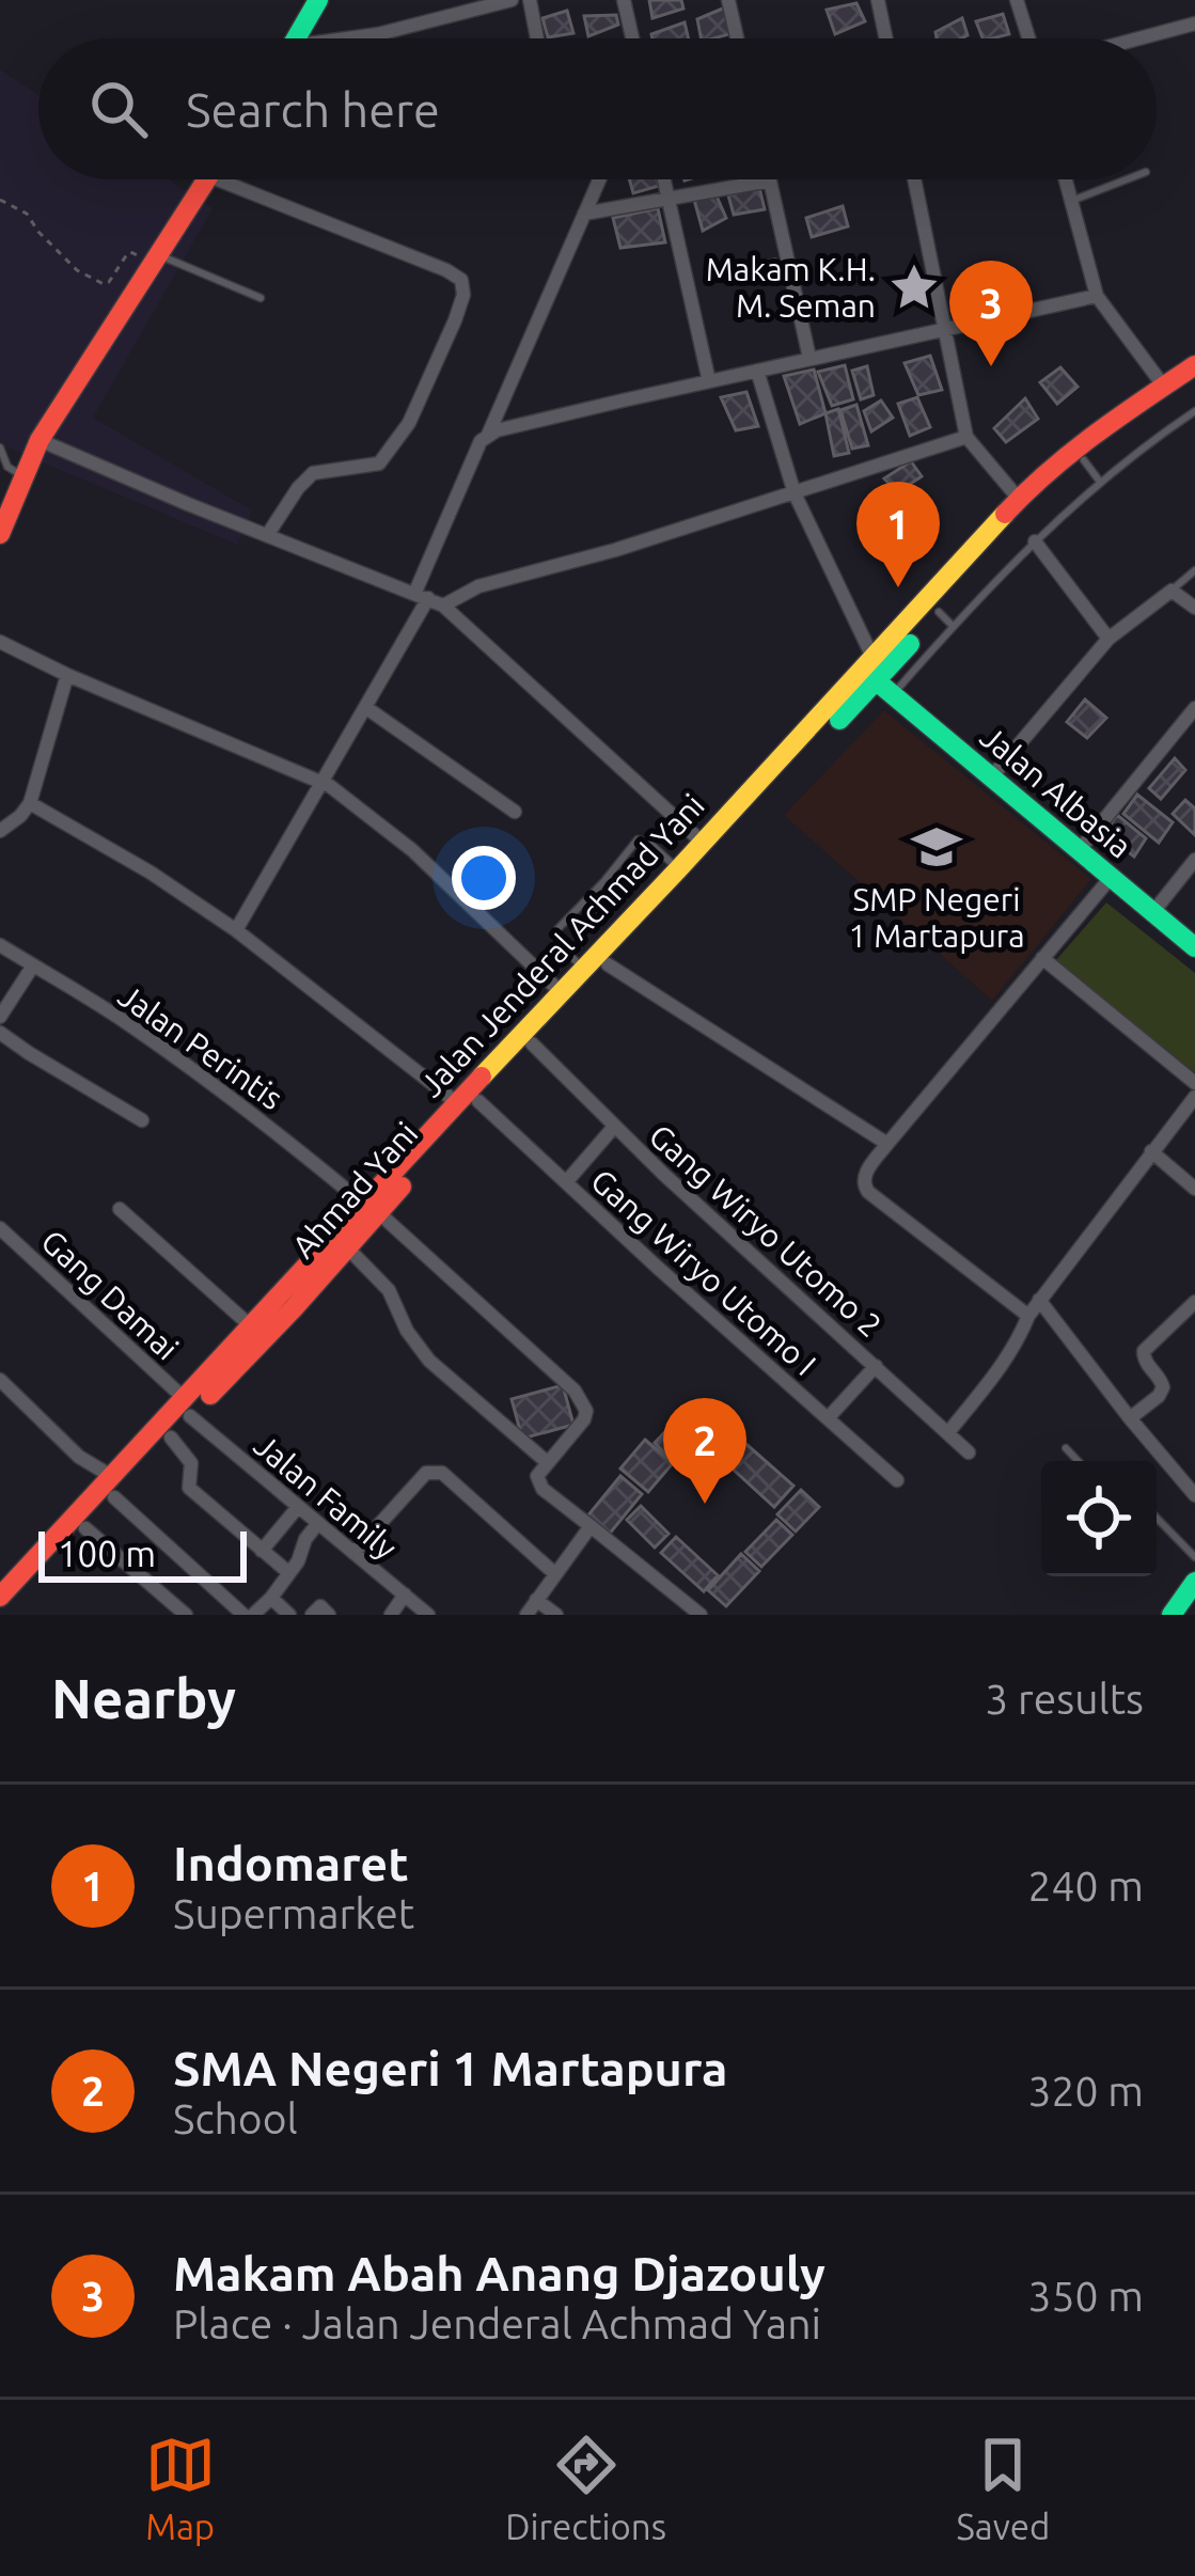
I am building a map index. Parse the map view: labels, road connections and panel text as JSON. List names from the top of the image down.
{
  "streets": {
    "main road": ["Jalan Albasia", "Jalan Jenderal Achmad Yani", "Ahmad Yani"],
    "street": [
      "Jalan Perintis",
      "Gang Wiryo Utomo 2",
      "Gang Wiryo Utomo I",
      "Gang Damai",
      "Jalan Family"
    ]
  },
  "crossings": [
    ["Jalan Jenderal Achmad Yani", "Jalan Perintis"],
    ["Jalan Jenderal Achmad Yani", "Ahmad Yani"],
    ["Jalan Jenderal Achmad Yani", "Gang Wiryo Utomo I"],
    ["Jalan Perintis", "Ahmad Yani"],
    ["Ahmad Yani", "Gang Damai"],
    ["Ahmad Yani", "Jalan Family"],
    ["Gang Damai", "Jalan Family"]
  ],
  "places": {
    "place": ["Makam K.H. M. Seman"],
    "school or university": ["SMP Negeri 1 Martapura"]
  },
  "scale_bar": "100 m",
  "page": {
    "search": "Search here",
    "pins": ["3", "1", "2"],
    "scale": "100 m",
    "heading": ["Nearby", "3 results"],
    "list": [
      {
        "mark": "1",
        "name": "Indomaret",
        "note": "Supermarket",
        "value": "240 m"
      },
      {
        "mark": "2",
        "name": "SMA Negeri 1 Martapura",
        "note": "School",
        "value": "320 m"
      },
      {
        "mark": "3",
        "name": "Makam Abah Anang Djazouly",
        "note": "Place · Jalan Jenderal Achmad Yani",
        "value": "350 m"
      }
    ],
    "nav": ["Map", "Directions", "Saved"]
  }
}
